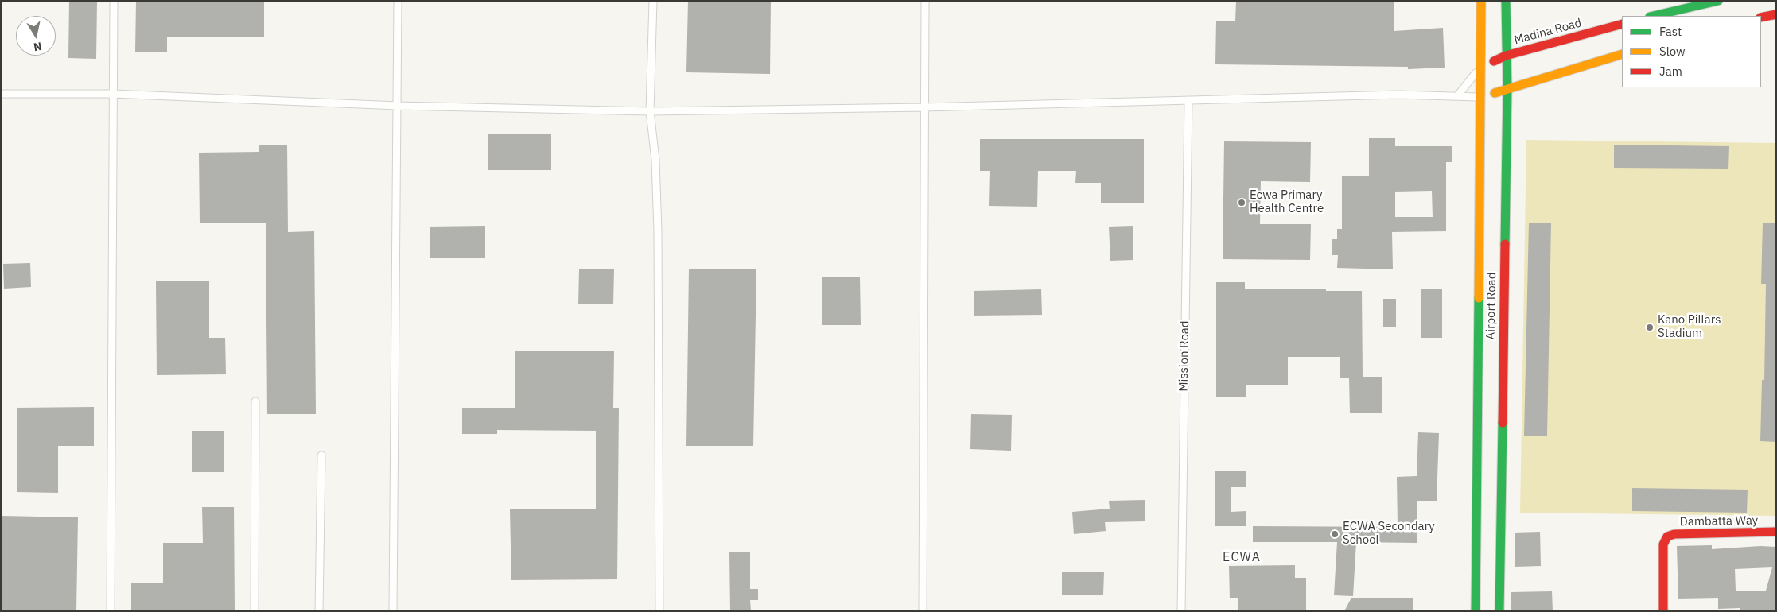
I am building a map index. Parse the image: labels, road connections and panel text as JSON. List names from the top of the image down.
{
  "streets": {
    "main road": ["Madina Road", "Airport Road", "Dambatta Way"],
    "lane": ["Mission Road"]
  },
  "crossings": [
    ["Madina Road", "Airport Road"]
  ],
  "districts": ["ECWA"],
  "places": ["Ecwa Primary Health Centre", "Kano Pillars Stadium", "ECWA Secondary School"],
  "legend": ["Fast", "Slow", "Jam"],
  "north": "bottom"
}
